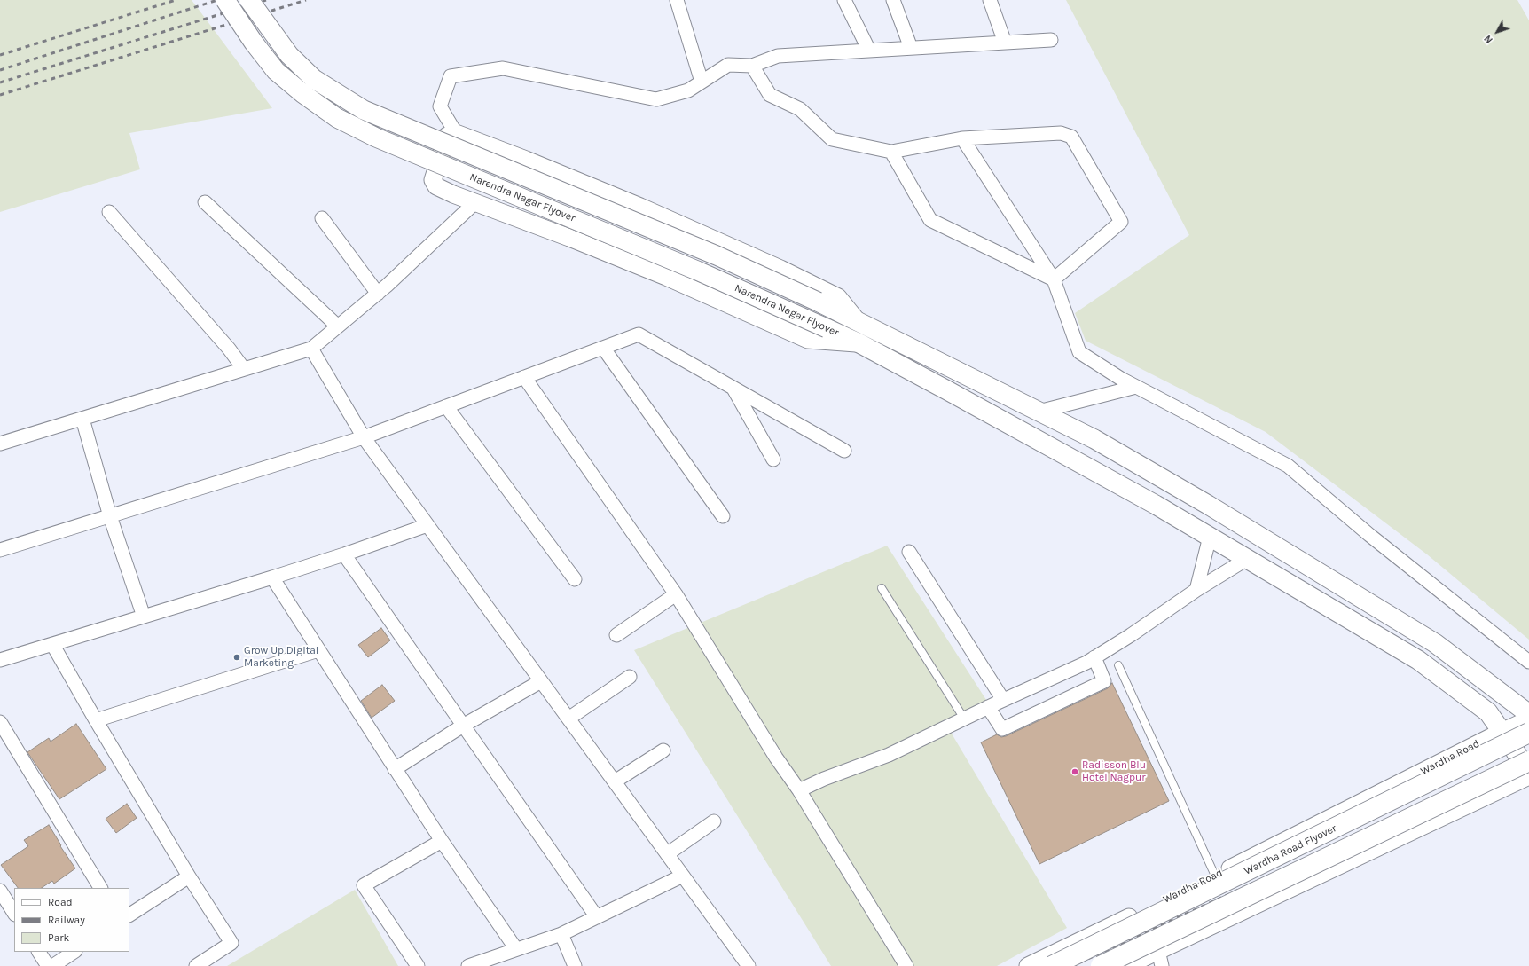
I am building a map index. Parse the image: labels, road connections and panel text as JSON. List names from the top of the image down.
{
  "streets": {
    "highway": ["Wardha Road Flyover"],
    "main road": ["Narendra Nagar Flyover"],
    "street": ["Wardha Road"]
  },
  "crossings": [
    ["Narendra Nagar Flyover", "Wardha Road"]
  ],
  "places": ["Grow Up Digital Marketing", "Radisson Blu Hotel Nagpur"],
  "legend": ["Road", "Railway", "Park"],
  "north": "bottom left"
}
